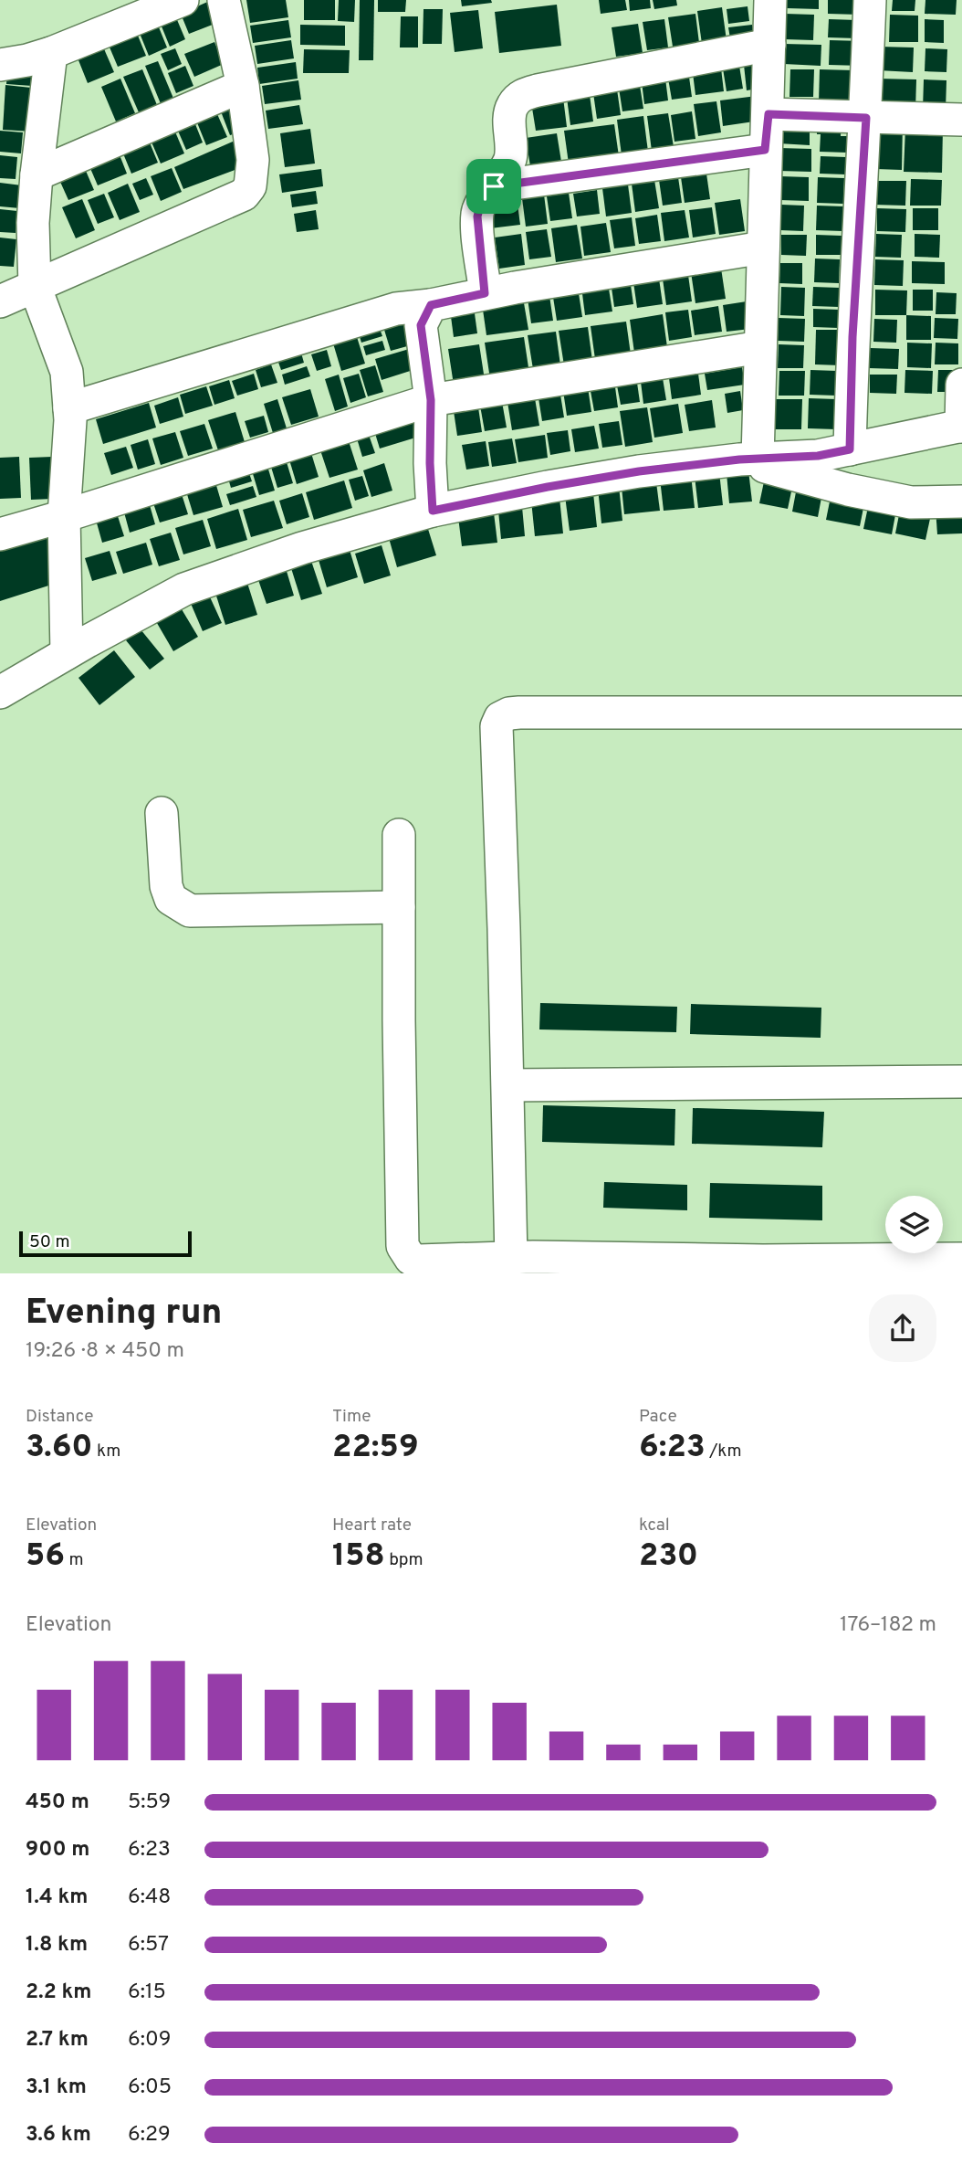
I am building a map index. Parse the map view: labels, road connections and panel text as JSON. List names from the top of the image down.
{
  "scale_bar": "50 m",
  "page": {
    "scale": "50 m",
    "heading": ["Evening run", "19:26 · 8 × 450 m"],
    "stats": [
      ["Distance", "3.60 km"],
      ["Time", "22:59"],
      ["Pace", "6:23 /km"],
      ["Elevation", "56 m"],
      ["Heart rate", "158 bpm"],
      ["kcal", "230"]
    ],
    "chart": ["Elevation", "176–182 m"],
    "list": [
      {
        "name": "450 m",
        "note": "5:59"
      },
      {
        "name": "900 m",
        "note": "6:23"
      },
      {
        "name": "1.4 km",
        "note": "6:48"
      },
      {
        "name": "1.8 km",
        "note": "6:57"
      },
      {
        "name": "2.2 km",
        "note": "6:15"
      },
      {
        "name": "2.7 km",
        "note": "6:09"
      },
      {
        "name": "3.1 km",
        "note": "6:05"
      },
      {
        "name": "3.6 km",
        "note": "6:29"
      }
    ]
  }
}
